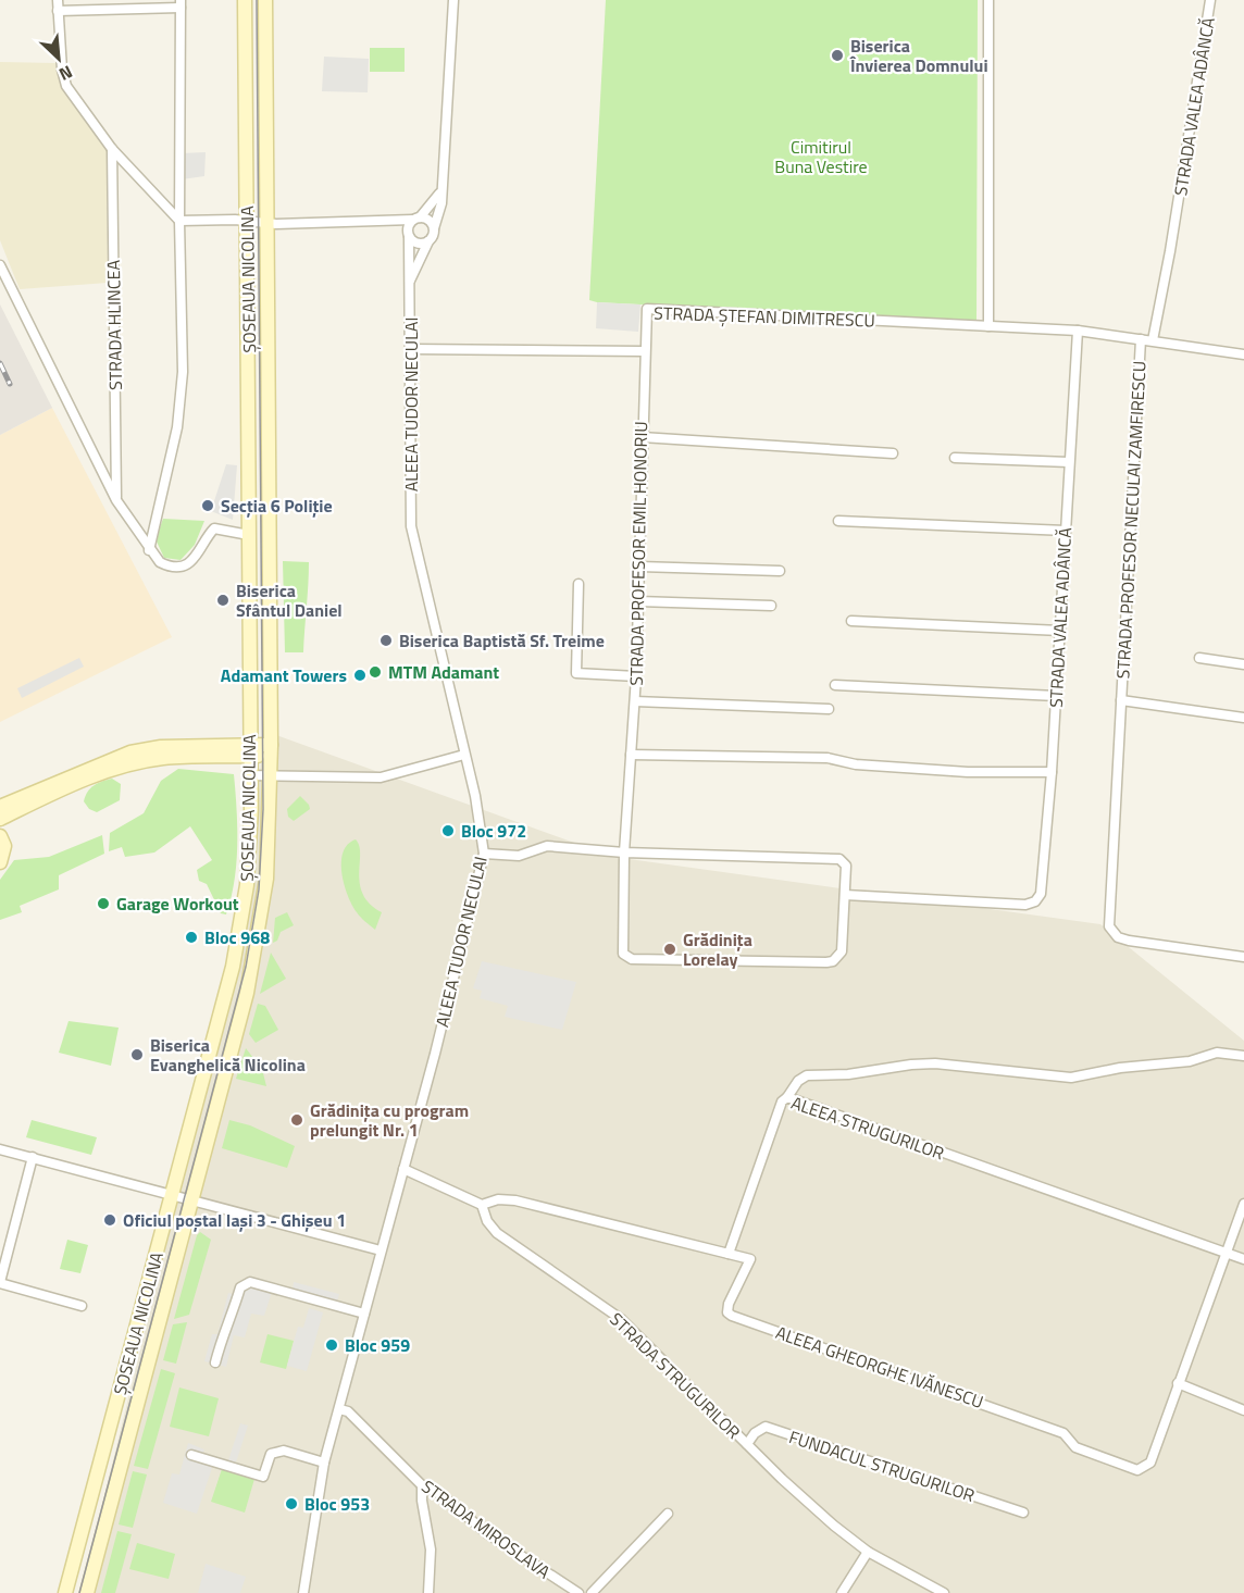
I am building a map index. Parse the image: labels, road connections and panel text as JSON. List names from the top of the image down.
{
  "streets": {
    "main road": ["ȘOSEAUA NICOLINA"],
    "street": [
      "STRADA VALEA ADÂNCĂ",
      "STRADA ȘTEFAN DIMITRESCU",
      "STRADA HLINCEA",
      "ALEEA TUDOR NECULAI",
      "STRADA PROFESOR NECULAI ZAMFIRESCU",
      "STRADA PROFESOR EMIL HONORIU",
      "ALEEA STRUGURILOR",
      "ALEEA GHEORGHE IVĂNESCU",
      "STRADA STRUGURILOR",
      "FUNDACUL STRUGURILOR",
      "STRADA MIROSLAVA"
    ]
  },
  "crossings": [
    ["STRADA VALEA ADÂNCĂ", "STRADA ȘTEFAN DIMITRESCU"],
    ["STRADA VALEA ADÂNCĂ", "STRADA PROFESOR EMIL HONORIU"],
    ["STRADA ȘTEFAN DIMITRESCU", "STRADA PROFESOR NECULAI ZAMFIRESCU"],
    ["STRADA ȘTEFAN DIMITRESCU", "STRADA PROFESOR EMIL HONORIU"],
    ["ALEEA TUDOR NECULAI", "STRADA MIROSLAVA"],
    ["ALEEA STRUGURILOR", "ALEEA GHEORGHE IVĂNESCU"],
    ["STRADA STRUGURILOR", "FUNDACUL STRUGURILOR"]
  ],
  "parks": ["Cimitirul Buna Vestire"],
  "places": [
    "Biserica Învierea Domnului",
    "Secția 6 Poliție",
    "Biserica Sfântul Daniel",
    "Biserica Baptistă Sf. Treime",
    "MTM Adamant",
    "Adamant Towers",
    "Bloc 972",
    "Garage Workout",
    "Bloc 968",
    "Grădinița Lorelay",
    "Biserica Evanghelică Nicolina",
    "Grădinița cu program prelungit Nr. 1",
    "Oficiul poștal Iași 3 - Ghișeu 1",
    "Bloc 959",
    "Bloc 953"
  ],
  "north": "bottom right"
}
